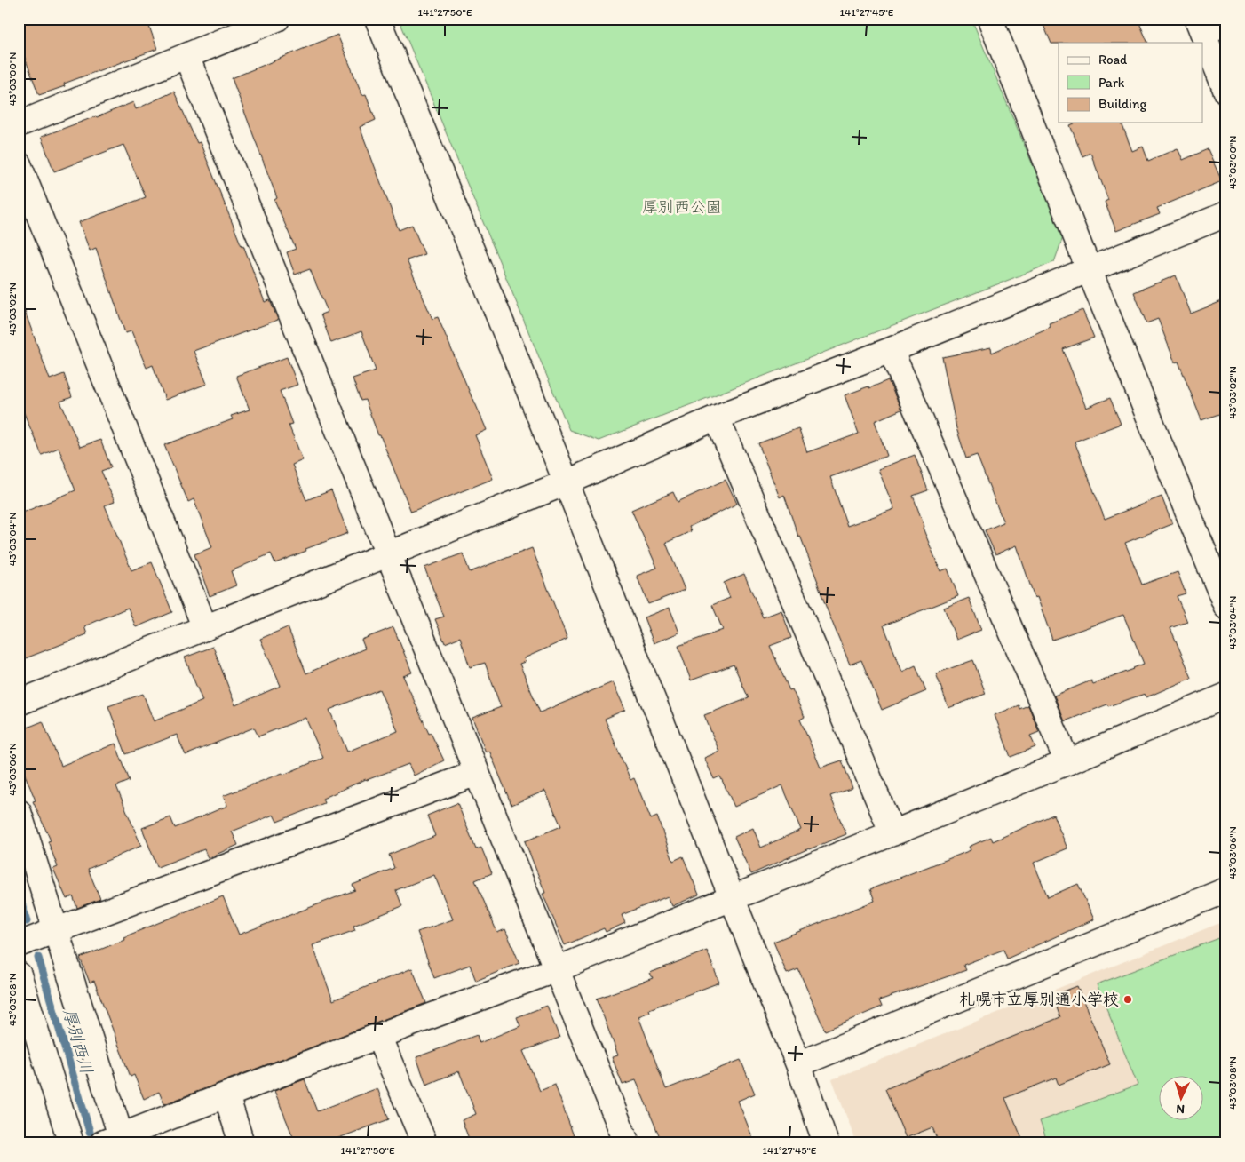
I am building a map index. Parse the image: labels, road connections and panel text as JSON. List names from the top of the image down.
{
  "water": ["厚別西川"],
  "parks": ["厚別西公園"],
  "places": ["札幌市立厚別通小学校"],
  "legend": ["Road", "Park", "Building"],
  "north": "bottom",
  "coordinates": [
    "141°27'50\"E",
    "141°27'45\"E",
    "43°03'00\"N",
    "43°03'02\"N",
    "43°03'04\"N",
    "43°03'06\"N",
    "43°03'08\"N"
  ]
}
